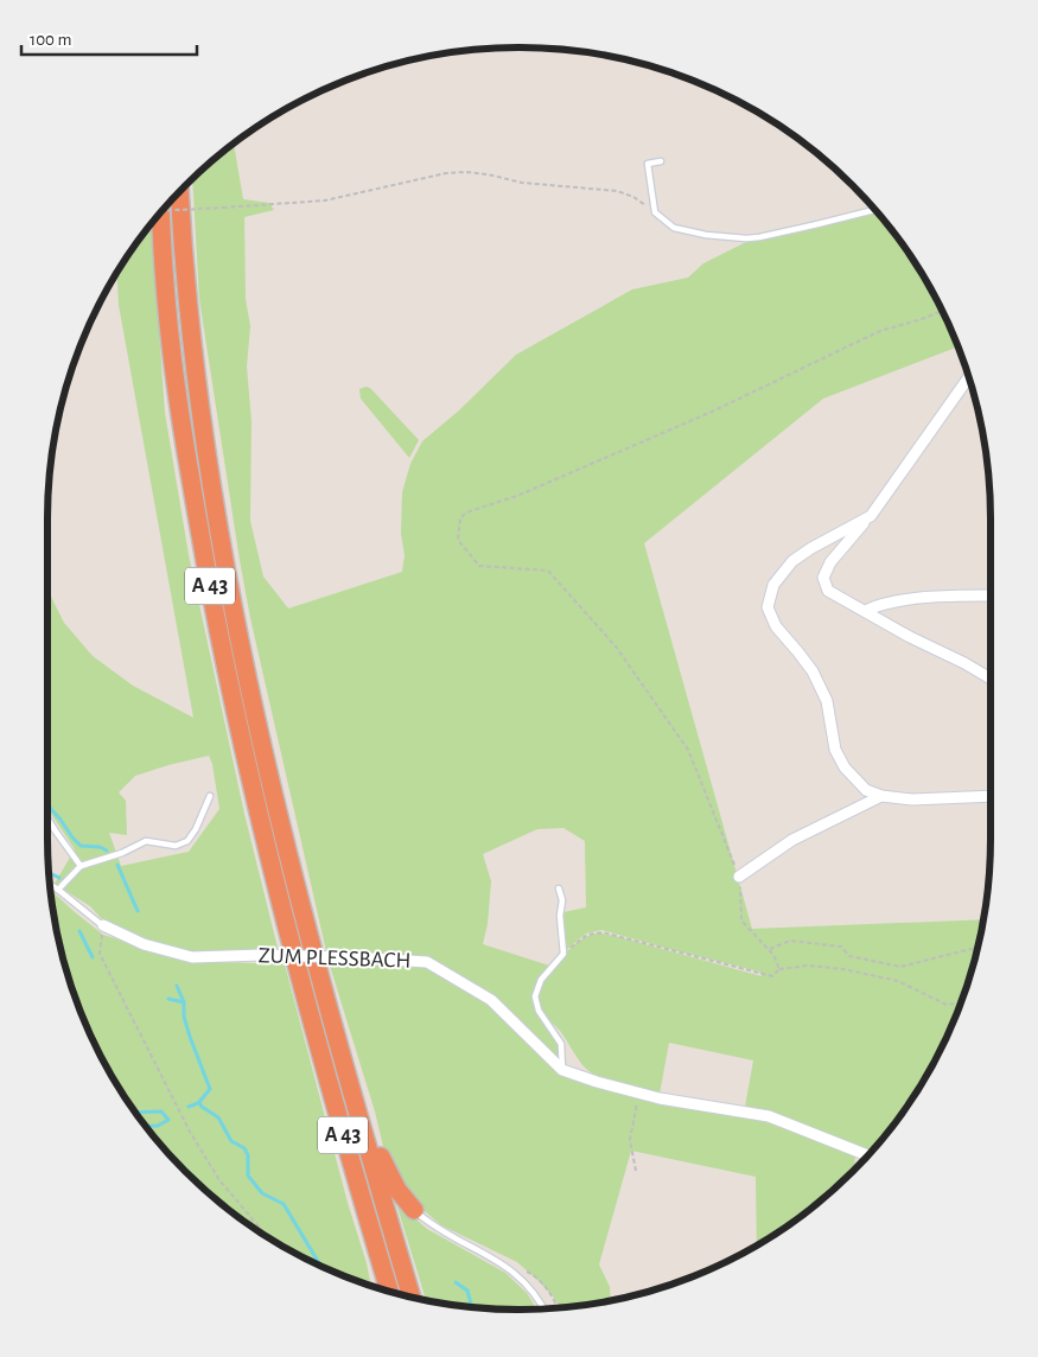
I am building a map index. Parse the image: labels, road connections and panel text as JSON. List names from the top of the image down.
{
  "streets": {
    "highway": ["A 43"],
    "street": ["ZUM PLESSBACH"]
  },
  "scale_bar": "100 m"
}
